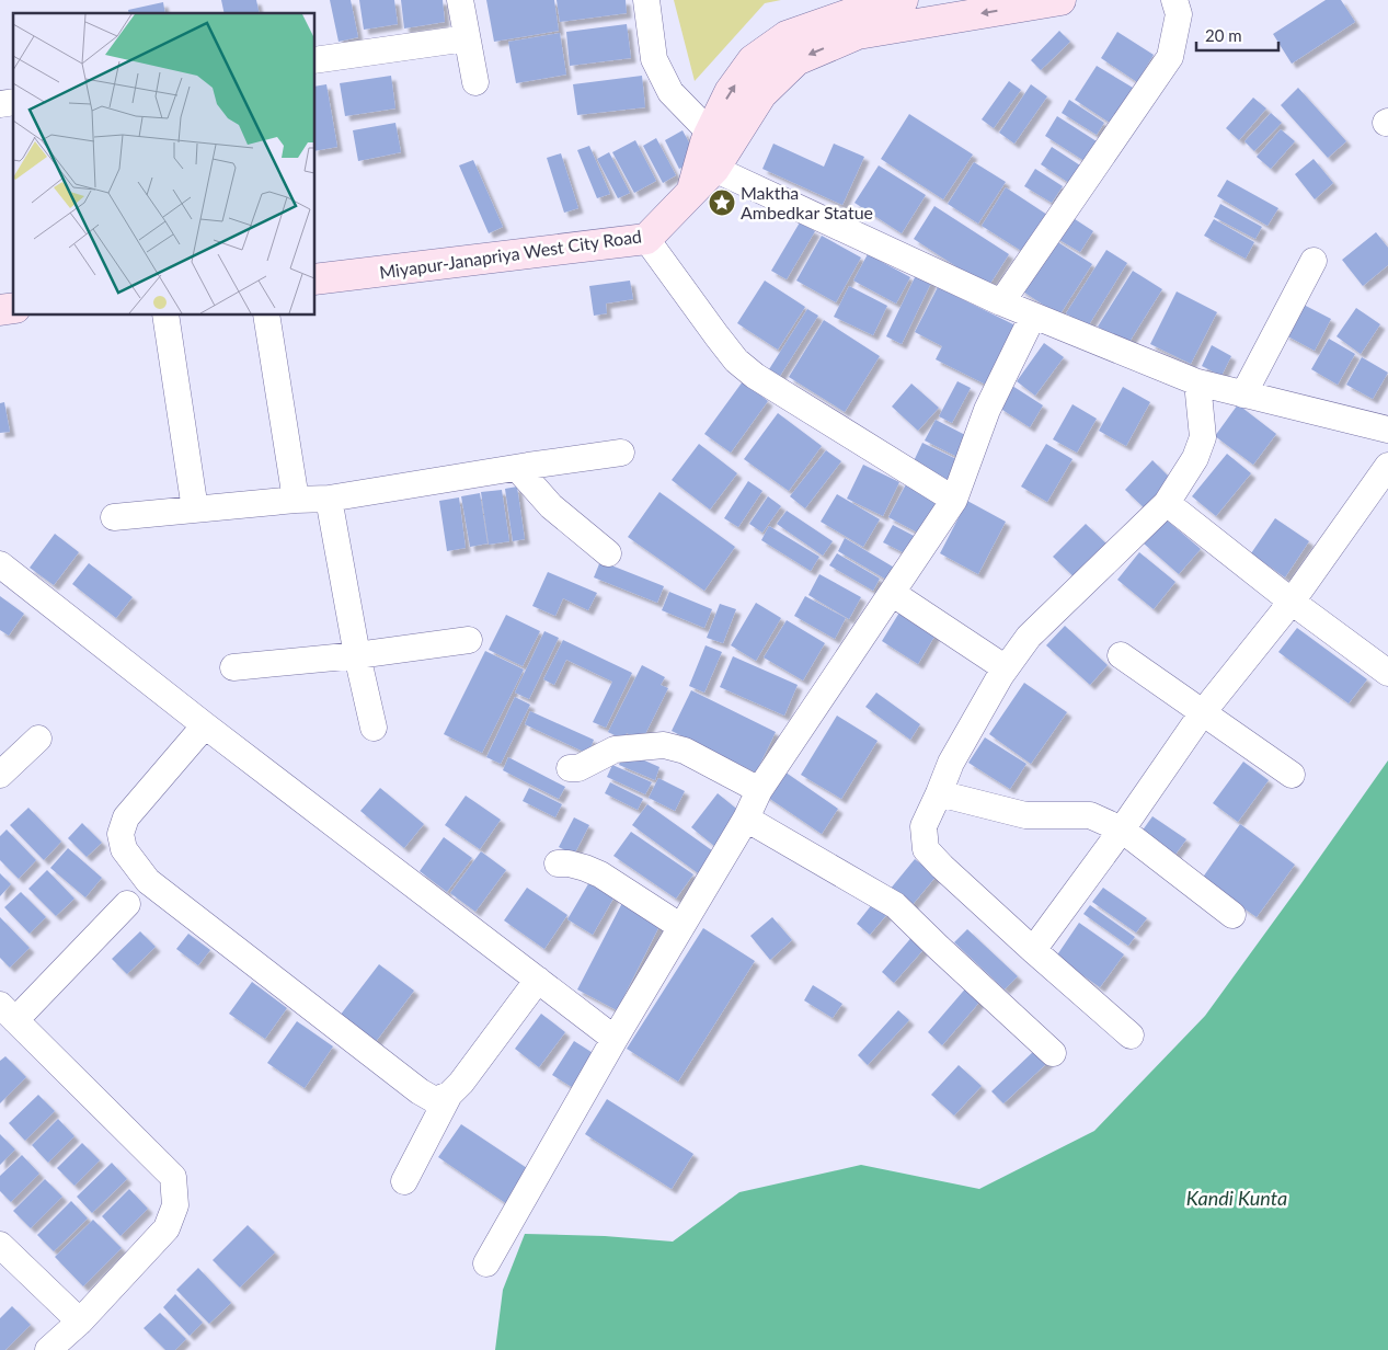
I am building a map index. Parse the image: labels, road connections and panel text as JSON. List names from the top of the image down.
{
  "streets": {
    "street": ["Miyapur-Janapriya West City Road"]
  },
  "water": ["Kandi Kunta"],
  "places": {
    "place": ["Maktha Ambedkar Statue"]
  },
  "scale_bar": "20 m"
}
